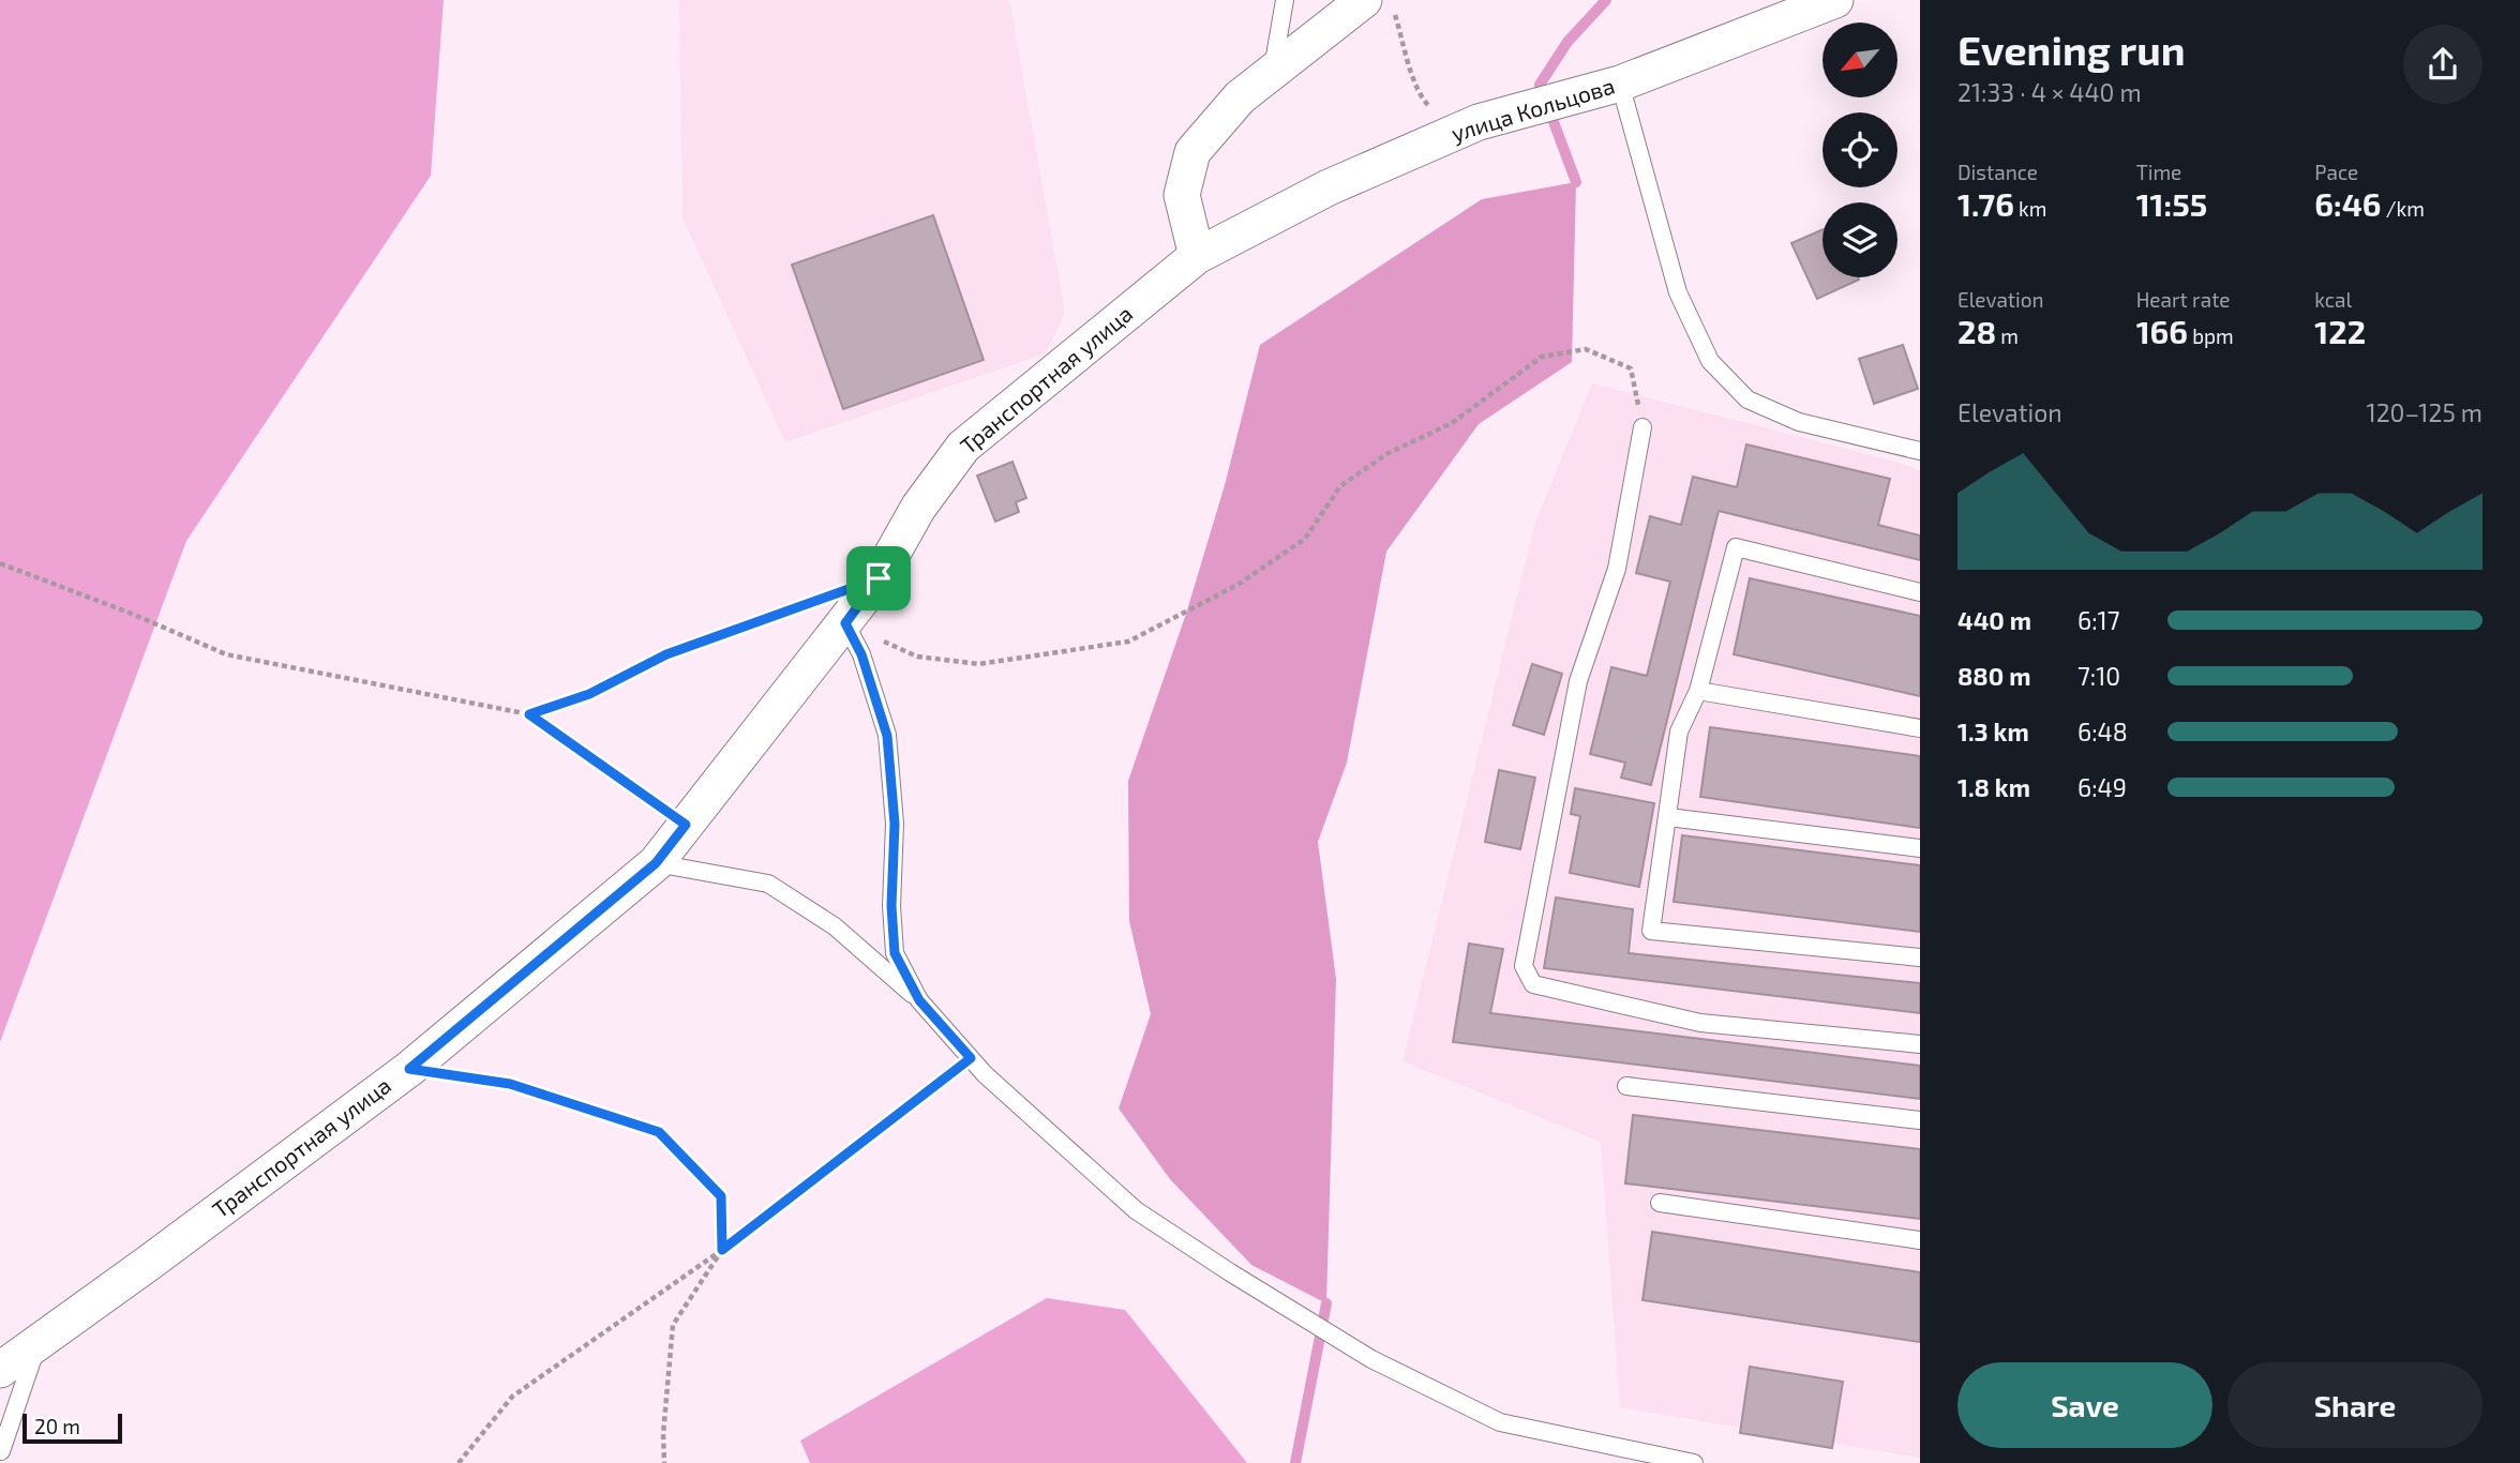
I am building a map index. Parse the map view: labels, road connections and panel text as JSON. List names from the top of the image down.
{
  "streets": {
    "street": ["улица Кольцова", "Транспортная улица"]
  },
  "crossings": [
    ["улица Кольцова", "Транспортная улица"]
  ],
  "scale_bar": "20 m",
  "north": "bottom left",
  "page": {
    "heading": ["Evening run", "21:33 · 4 × 440 m"],
    "stats": [
      ["Distance", "1.76 km"],
      ["Time", "11:55"],
      ["Pace", "6:46 /km"],
      ["Elevation", "28 m"],
      ["Heart rate", "166 bpm"],
      ["kcal", "122"]
    ],
    "chart": ["Elevation", "120–125 m"],
    "list": [
      {
        "name": "440 m",
        "note": "6:17"
      },
      {
        "name": "880 m",
        "note": "7:10"
      },
      {
        "name": "1.3 km",
        "note": "6:48"
      },
      {
        "name": "1.8 km",
        "note": "6:49"
      }
    ],
    "buttons": ["Save", "Share"],
    "scale": "20 m"
  }
}
